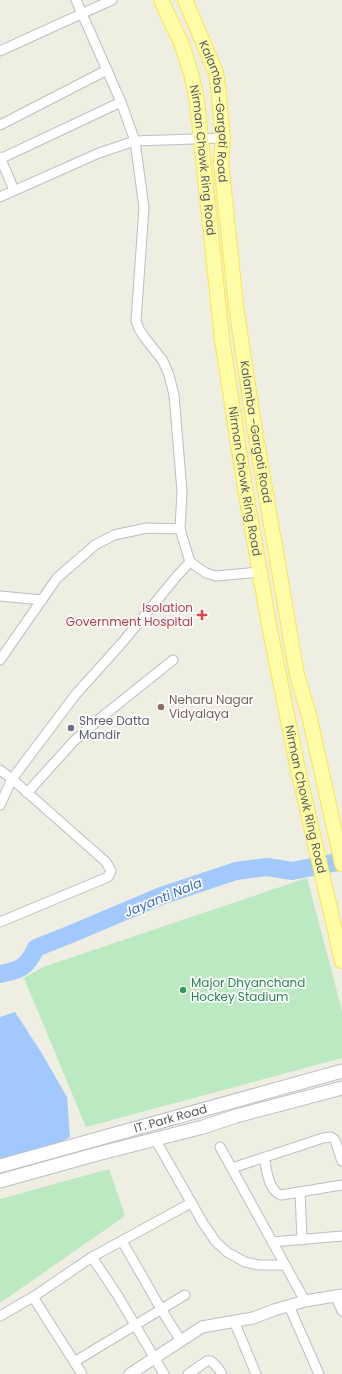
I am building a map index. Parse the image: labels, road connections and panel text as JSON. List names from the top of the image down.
{
  "streets": {
    "main road": ["Kalamba -Gargoti Road", "Nirman Chowk Ring Road", "IT. Park Road"]
  },
  "water": ["Jayanti Nala"],
  "places": {
    "health": ["Isolation Government Hospital"],
    "other": ["Neharu Nagar Vidyalaya", "Shree Datta Mandir", "Major Dhyanchand Hockey Stadium"]
  }
}
